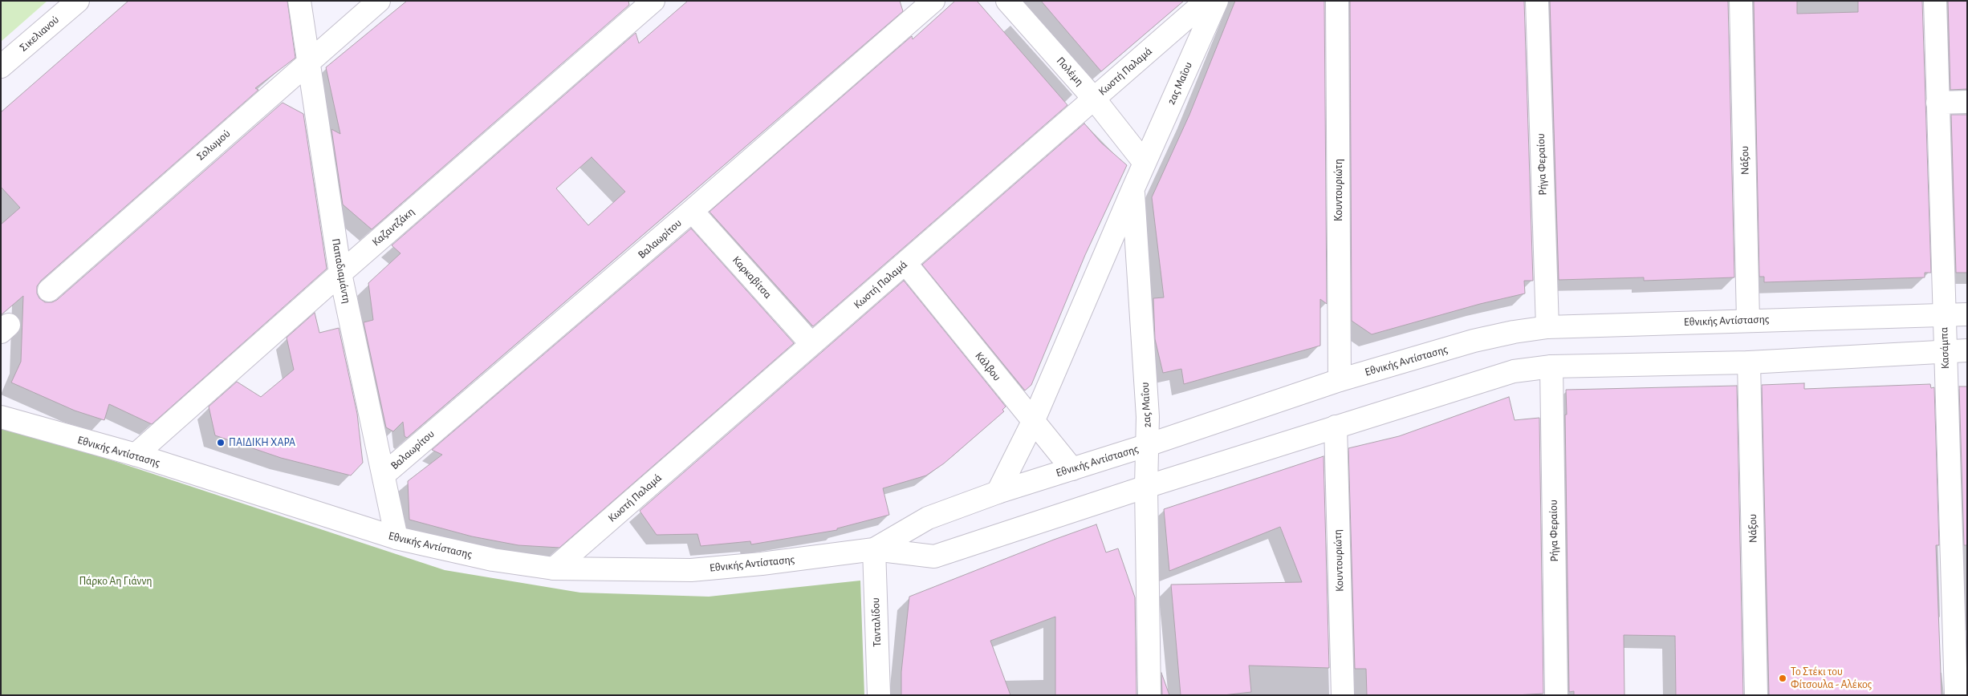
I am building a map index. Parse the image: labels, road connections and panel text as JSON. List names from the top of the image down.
{
  "streets": {
    "street": [
      "Σικελιανού",
      "Πολέμη",
      "Κωστή Παλαμά",
      "2ας Μαΐου",
      "Σολωμού",
      "Νάξου",
      "Ρήγα Φεραίου",
      "Κουντουριώτη",
      "Καζαντζάκη",
      "Βαλαωρίτου",
      "Παπαδιαμάντη",
      "Καρκαβίτσα",
      "Εθνικής Αντίστασης",
      "Κασάμπα",
      "Κάλβου",
      "Τανταλίδου"
    ]
  },
  "crossings": [
    ["Πολέμη", "Κωστή Παλαμά"],
    ["Πολέμη", "2ας Μαΐου"],
    ["Κωστή Παλαμά", "Καρκαβίτσα"],
    ["Κωστή Παλαμά", "Εθνικής Αντίστασης"],
    ["Κωστή Παλαμά", "Κάλβου"],
    ["2ας Μαΐου", "Εθνικής Αντίστασης"],
    ["2ας Μαΐου", "Κάλβου"],
    ["Σολωμού", "Παπαδιαμάντη"],
    ["Νάξου", "Εθνικής Αντίστασης"],
    ["Ρήγα Φεραίου", "Εθνικής Αντίστασης"],
    ["Κουντουριώτη", "Εθνικής Αντίστασης"],
    ["Καζαντζάκη", "Παπαδιαμάντη"],
    ["Καζαντζάκη", "Εθνικής Αντίστασης"],
    ["Βαλαωρίτου", "Παπαδιαμάντη"],
    ["Βαλαωρίτου", "Καρκαβίτσα"],
    ["Παπαδιαμάντη", "Εθνικής Αντίστασης"],
    ["Εθνικής Αντίστασης", "Κασάμπα"],
    ["Εθνικής Αντίστασης", "Κάλβου"],
    ["Εθνικής Αντίστασης", "Τανταλίδου"]
  ],
  "parks": ["Πάρκο Αη Γιάννη"],
  "places": ["ΠΑΙΔΙΚΗ ΧΑΡΑ", "Το Στέκι του Φίτσουλα - Αλέκος"]
}
